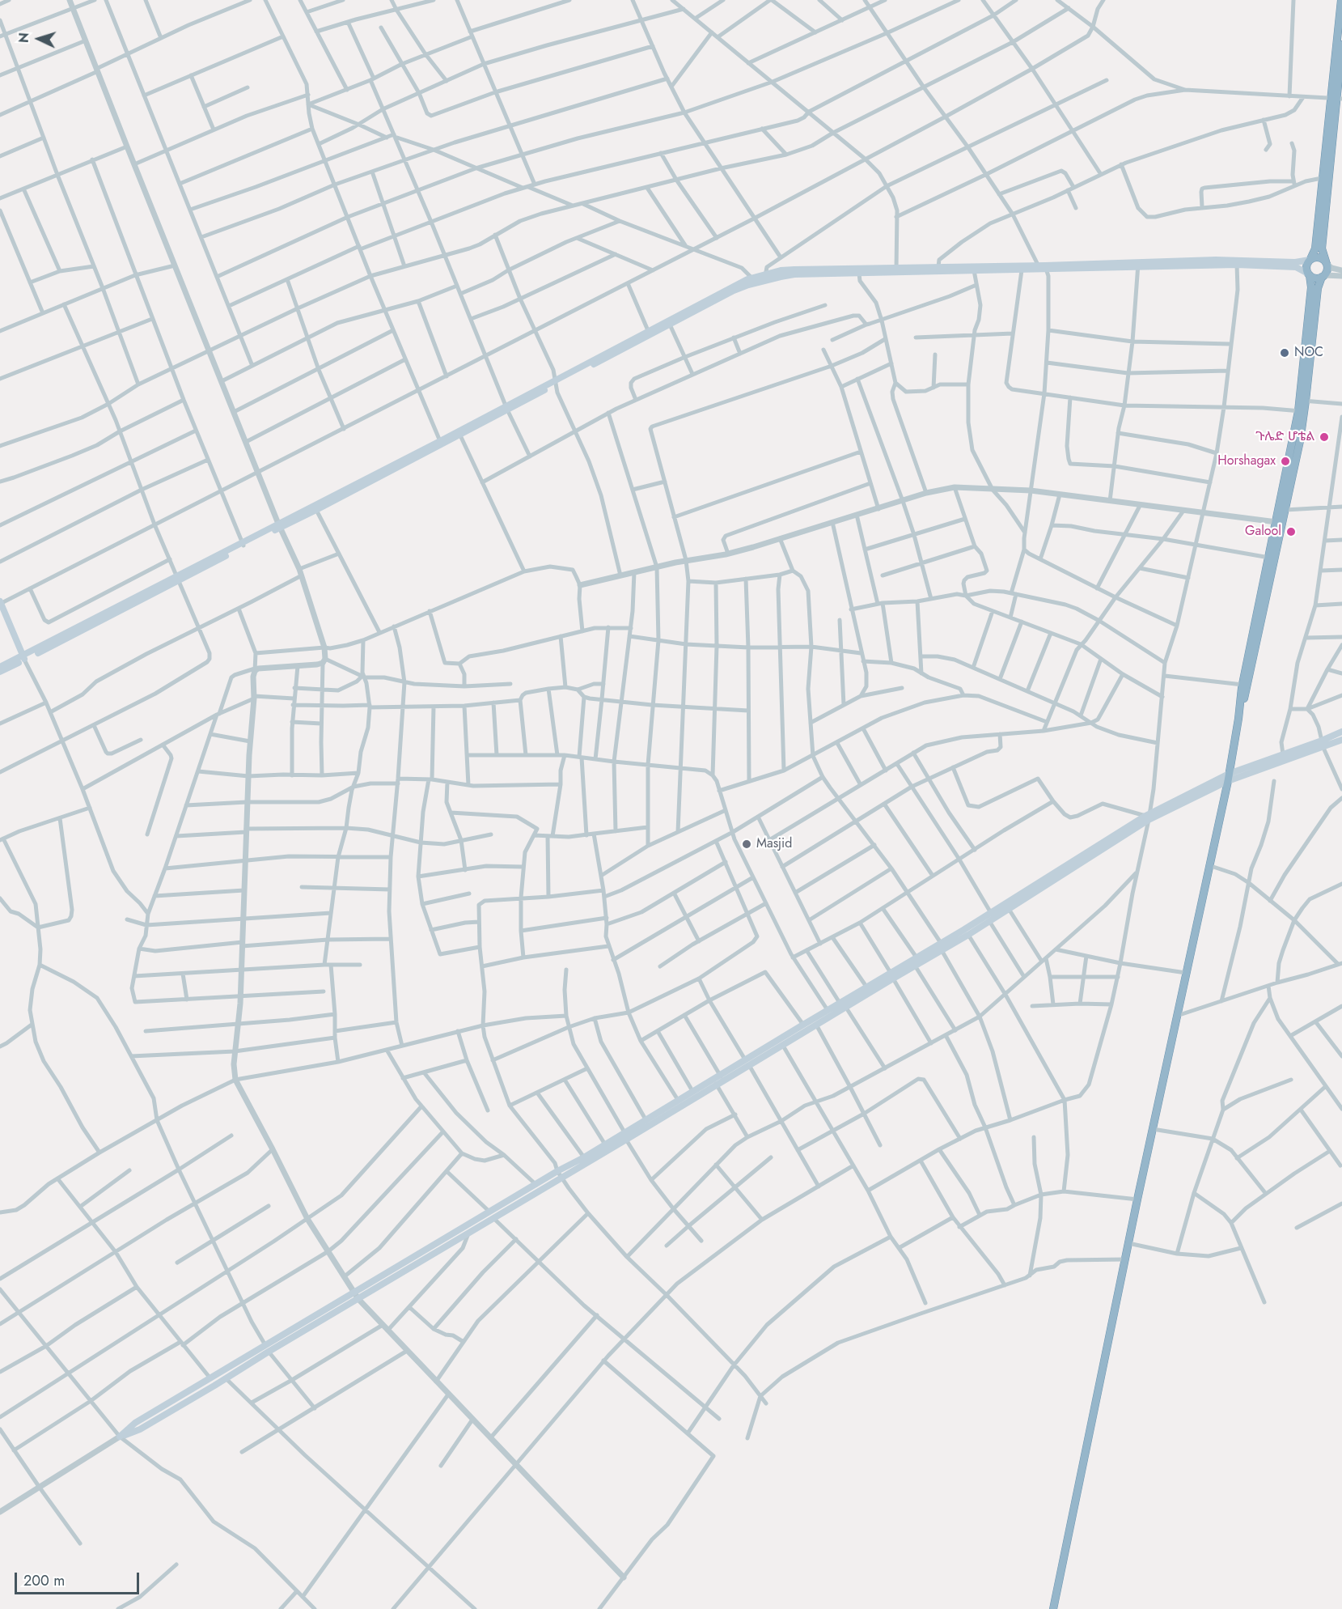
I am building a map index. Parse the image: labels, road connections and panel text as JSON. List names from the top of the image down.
{
  "places": [
    "NOC",
    "ጉሌድ ሆቴል",
    "Horshagax",
    "Galool",
    "Masjid"
  ],
  "scale_bar": "200 m",
  "north": "left"
}
